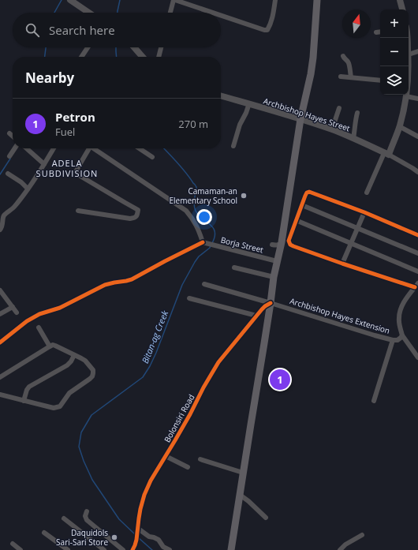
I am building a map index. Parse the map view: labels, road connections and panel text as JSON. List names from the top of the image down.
{
  "streets": {
    "street": [
      "Archbishop Hayes Street",
      "Borja Street",
      "Archbishop Hayes Extension",
      "Bolonsiri Road"
    ]
  },
  "crossings": [
    ["Archbishop Hayes Extension", "Bolonsiri Road"]
  ],
  "districts": ["ADELA SUBDIVISION"],
  "water": ["Bitan-ag Creek"],
  "places": ["Camaman-an Elementary School", "Daquidols Sari-Sari Store"],
  "north": "top",
  "page": {
    "map_buttons": ["+", "−"],
    "search": "Search here",
    "heading": "Nearby",
    "list": [
      {
        "mark": "1",
        "name": "Petron",
        "note": "Fuel",
        "value": "270 m"
      }
    ],
    "pins": "1"
  }
}
